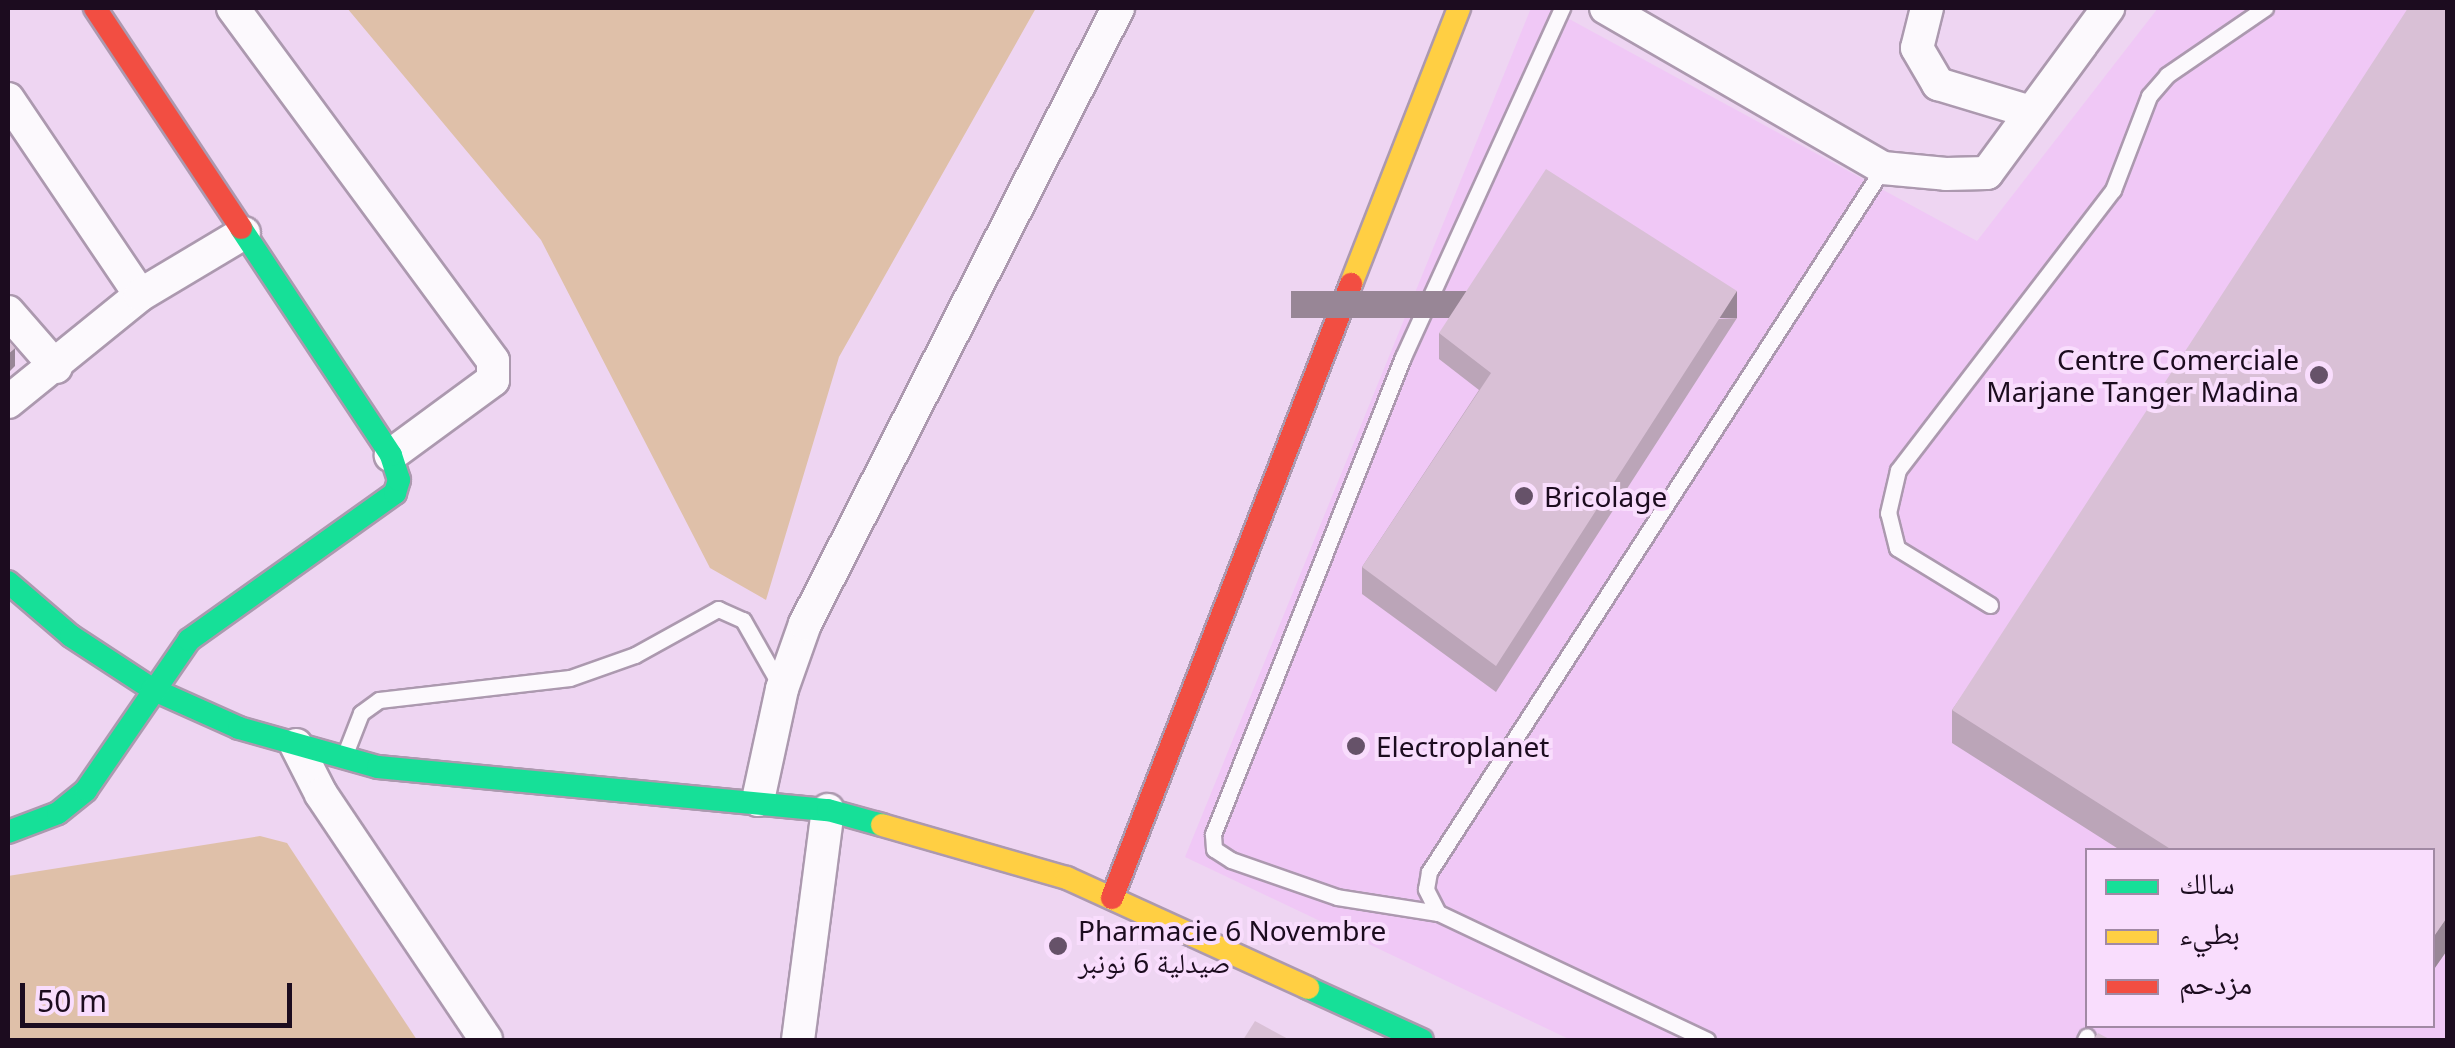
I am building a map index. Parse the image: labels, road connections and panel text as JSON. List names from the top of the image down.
{
  "places": [
    "Centre Comerciale Marjane Tanger Madina",
    "Bricolage",
    "Electroplanet",
    "Pharmacie 6 Novembre صيدلية 6 نونبر"
  ],
  "legend": ["سالك", "بطيء", "مزدحم"],
  "scale_bar": "50 m"
}
